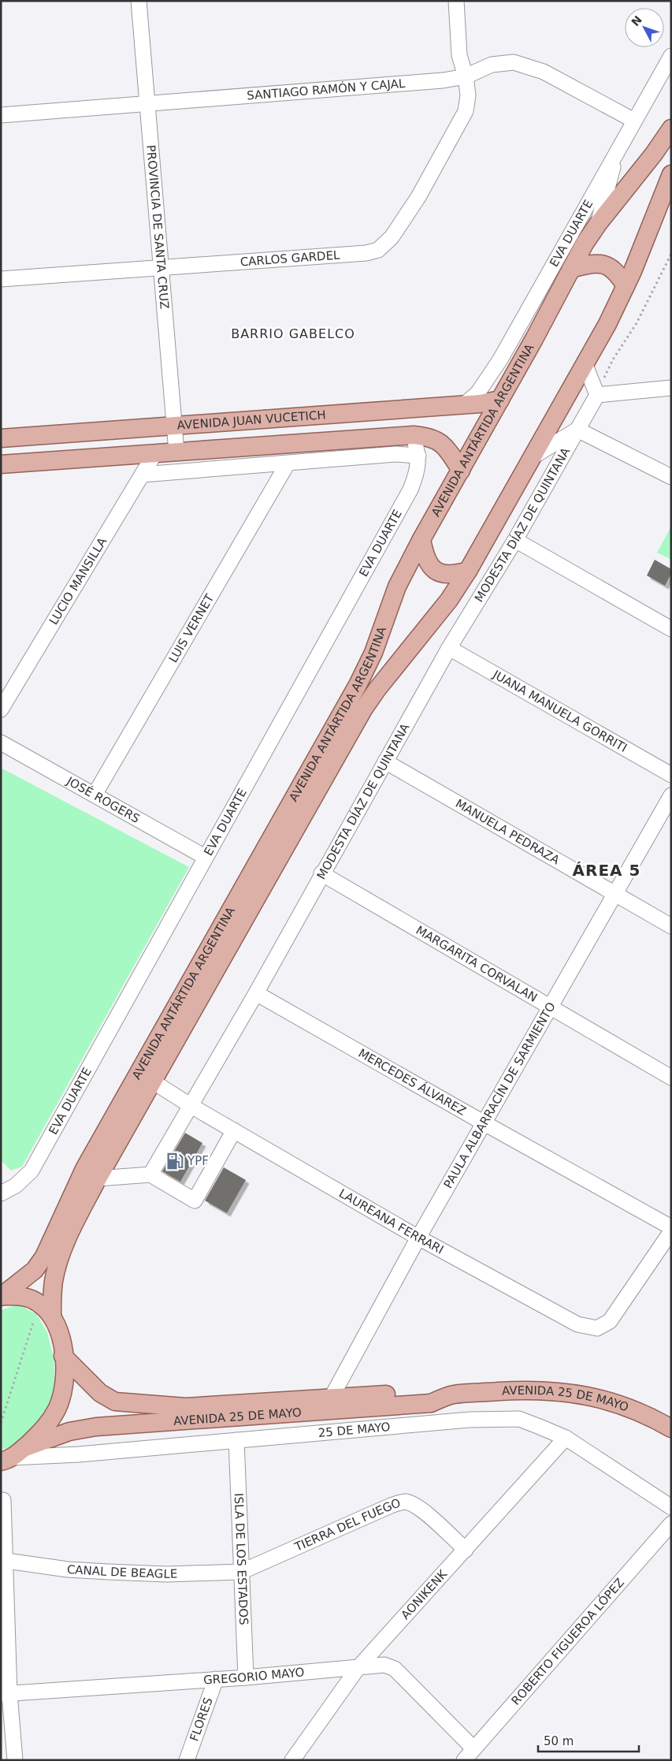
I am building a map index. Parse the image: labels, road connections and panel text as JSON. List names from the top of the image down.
{
  "streets": {
    "main road": ["AVENIDA JUAN VUCETICH", "AVENIDA ANTÁRTIDA ARGENTINA", "AVENIDA 25 DE MAYO"],
    "street": [
      "SANTIAGO RAMÓN Y CAJAL",
      "PROVINCIA DE SANTA CRUZ",
      "EVA DUARTE",
      "CARLOS GARDEL",
      "MODESTA DÍAZ DE QUINTANA",
      "LUCIO MANSILLA",
      "LUIS VERNET",
      "JUANA MANUELA GORRITI",
      "JOSÉ ROGERS",
      "MANUELA PEDRAZA",
      "MARGARITA CORVALAN",
      "MERCEDES ÁLVAREZ",
      "PAULA ALBARRACÍN DE SARMIENTO",
      "LAUREANA FERRARI",
      "25 DE MAYO",
      "TIERRA DEL FUEGO",
      "ISLA DE LOS ESTADOS",
      "CANAL DE BEAGLE",
      "AONIKENK",
      "ROBERTO FIGUEROA LÓPEZ",
      "GREGORIO MAYO",
      "FLORES"
    ]
  },
  "crossings": [
    ["SANTIAGO RAMÓN Y CAJAL", "PROVINCIA DE SANTA CRUZ"],
    ["SANTIAGO RAMÓN Y CAJAL", "EVA DUARTE"],
    ["SANTIAGO RAMÓN Y CAJAL", "CARLOS GARDEL"],
    ["PROVINCIA DE SANTA CRUZ", "CARLOS GARDEL"],
    ["PROVINCIA DE SANTA CRUZ", "AVENIDA JUAN VUCETICH"],
    ["EVA DUARTE", "AVENIDA JUAN VUCETICH"],
    ["EVA DUARTE", "JOSÉ ROGERS"],
    ["AVENIDA JUAN VUCETICH", "AVENIDA ANTÁRTIDA ARGENTINA"],
    ["AVENIDA ANTÁRTIDA ARGENTINA", "LAUREANA FERRARI"],
    ["MODESTA DÍAZ DE QUINTANA", "JUANA MANUELA GORRITI"],
    ["MODESTA DÍAZ DE QUINTANA", "MANUELA PEDRAZA"],
    ["MODESTA DÍAZ DE QUINTANA", "MARGARITA CORVALAN"],
    ["MODESTA DÍAZ DE QUINTANA", "MERCEDES ÁLVAREZ"],
    ["MODESTA DÍAZ DE QUINTANA", "LAUREANA FERRARI"],
    ["LUIS VERNET", "JOSÉ ROGERS"],
    ["MANUELA PEDRAZA", "PAULA ALBARRACÍN DE SARMIENTO"],
    ["MARGARITA CORVALAN", "PAULA ALBARRACÍN DE SARMIENTO"],
    ["MERCEDES ÁLVAREZ", "PAULA ALBARRACÍN DE SARMIENTO"],
    ["PAULA ALBARRACÍN DE SARMIENTO", "LAUREANA FERRARI"],
    ["PAULA ALBARRACÍN DE SARMIENTO", "AVENIDA 25 DE MAYO"],
    ["AVENIDA 25 DE MAYO", "25 DE MAYO"],
    ["25 DE MAYO", "ISLA DE LOS ESTADOS"],
    ["25 DE MAYO", "AONIKENK"],
    ["TIERRA DEL FUEGO", "ISLA DE LOS ESTADOS"],
    ["TIERRA DEL FUEGO", "CANAL DE BEAGLE"],
    ["TIERRA DEL FUEGO", "AONIKENK"],
    ["ISLA DE LOS ESTADOS", "CANAL DE BEAGLE"],
    ["ISLA DE LOS ESTADOS", "GREGORIO MAYO"],
    ["AONIKENK", "GREGORIO MAYO"],
    ["ROBERTO FIGUEROA LÓPEZ", "GREGORIO MAYO"],
    ["GREGORIO MAYO", "FLORES"]
  ],
  "districts": ["BARRIO GABELCO", "ÁREA 5"],
  "places": {
    "fuel station": ["YPF"]
  },
  "scale_bar": "50 m",
  "north": "top left"
}
